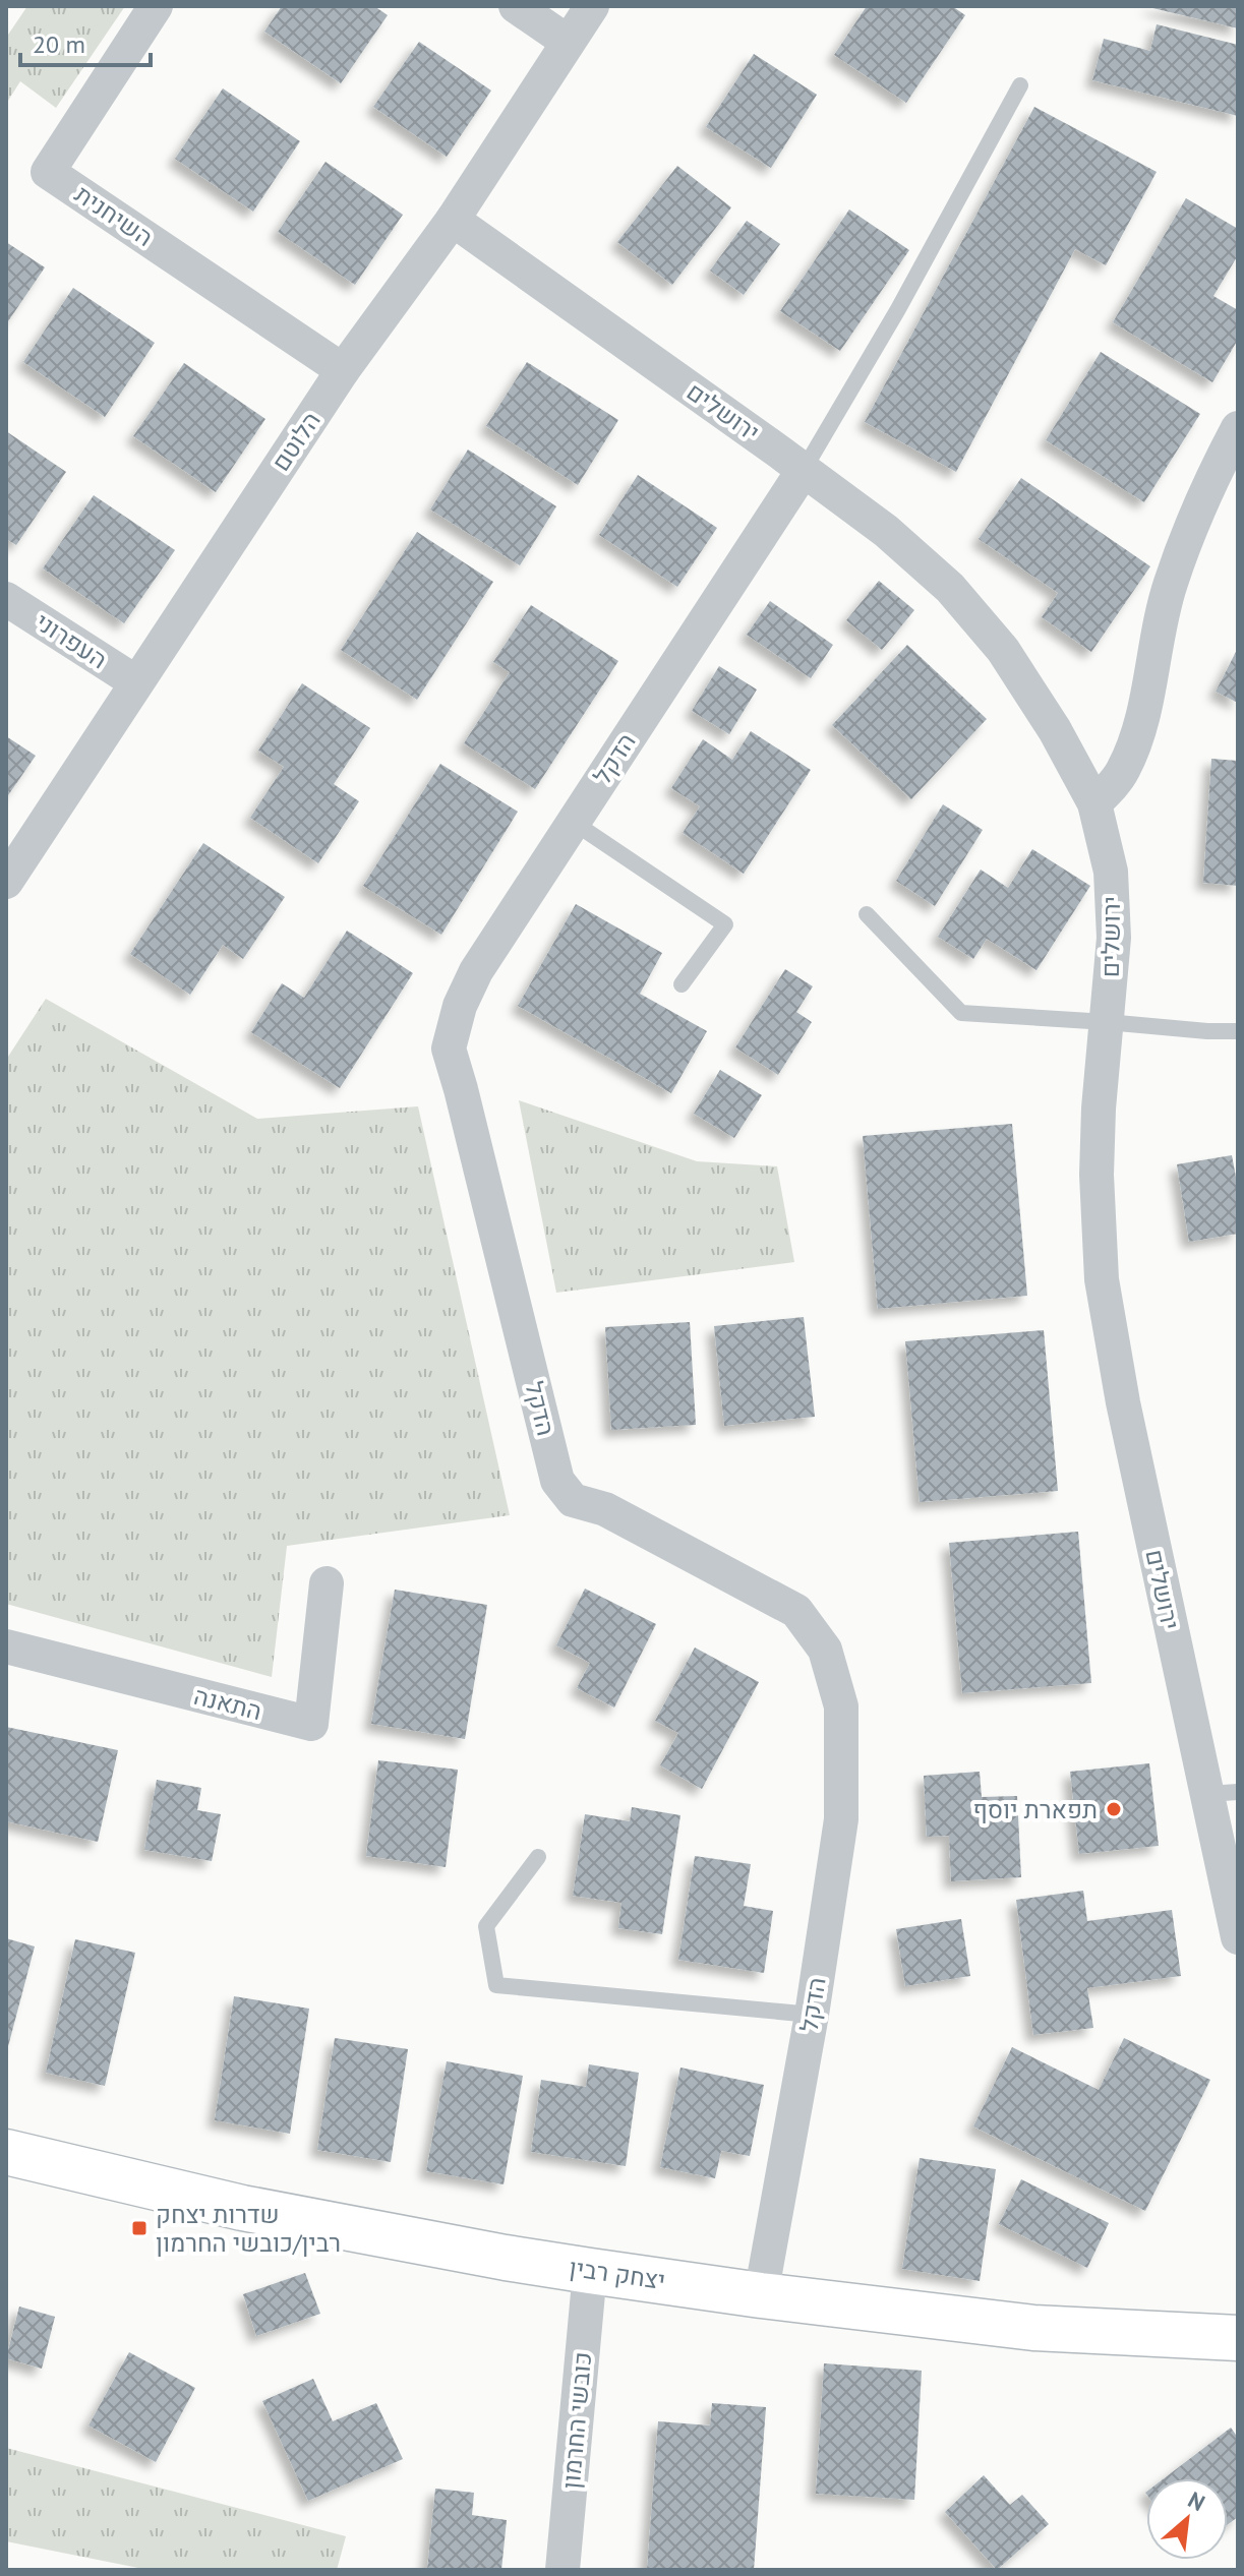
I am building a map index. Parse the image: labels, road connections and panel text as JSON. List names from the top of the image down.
{
  "streets": {
    "street": [
      "השיחנית",
      "ירושלים",
      "הלוטם",
      "העפרוני",
      "הדקל",
      "התאנה",
      "יצחק רבין",
      "כובשי החרמון"
    ]
  },
  "crossings": [
    ["השיחנית", "הלוטם"],
    ["ירושלים", "הלוטם"],
    ["ירושלים", "הדקל"],
    ["הלוטם", "העפרוני"],
    ["הדקל", "יצחק רבין"],
    ["יצחק רבין", "כובשי החרמון"]
  ],
  "places": {
    "other": ["תפארת יוסף"],
    "transit": ["שדרות יצחק רבין/כובשי החרמון"]
  },
  "scale_bar": "20 m",
  "north": "top right"
}
